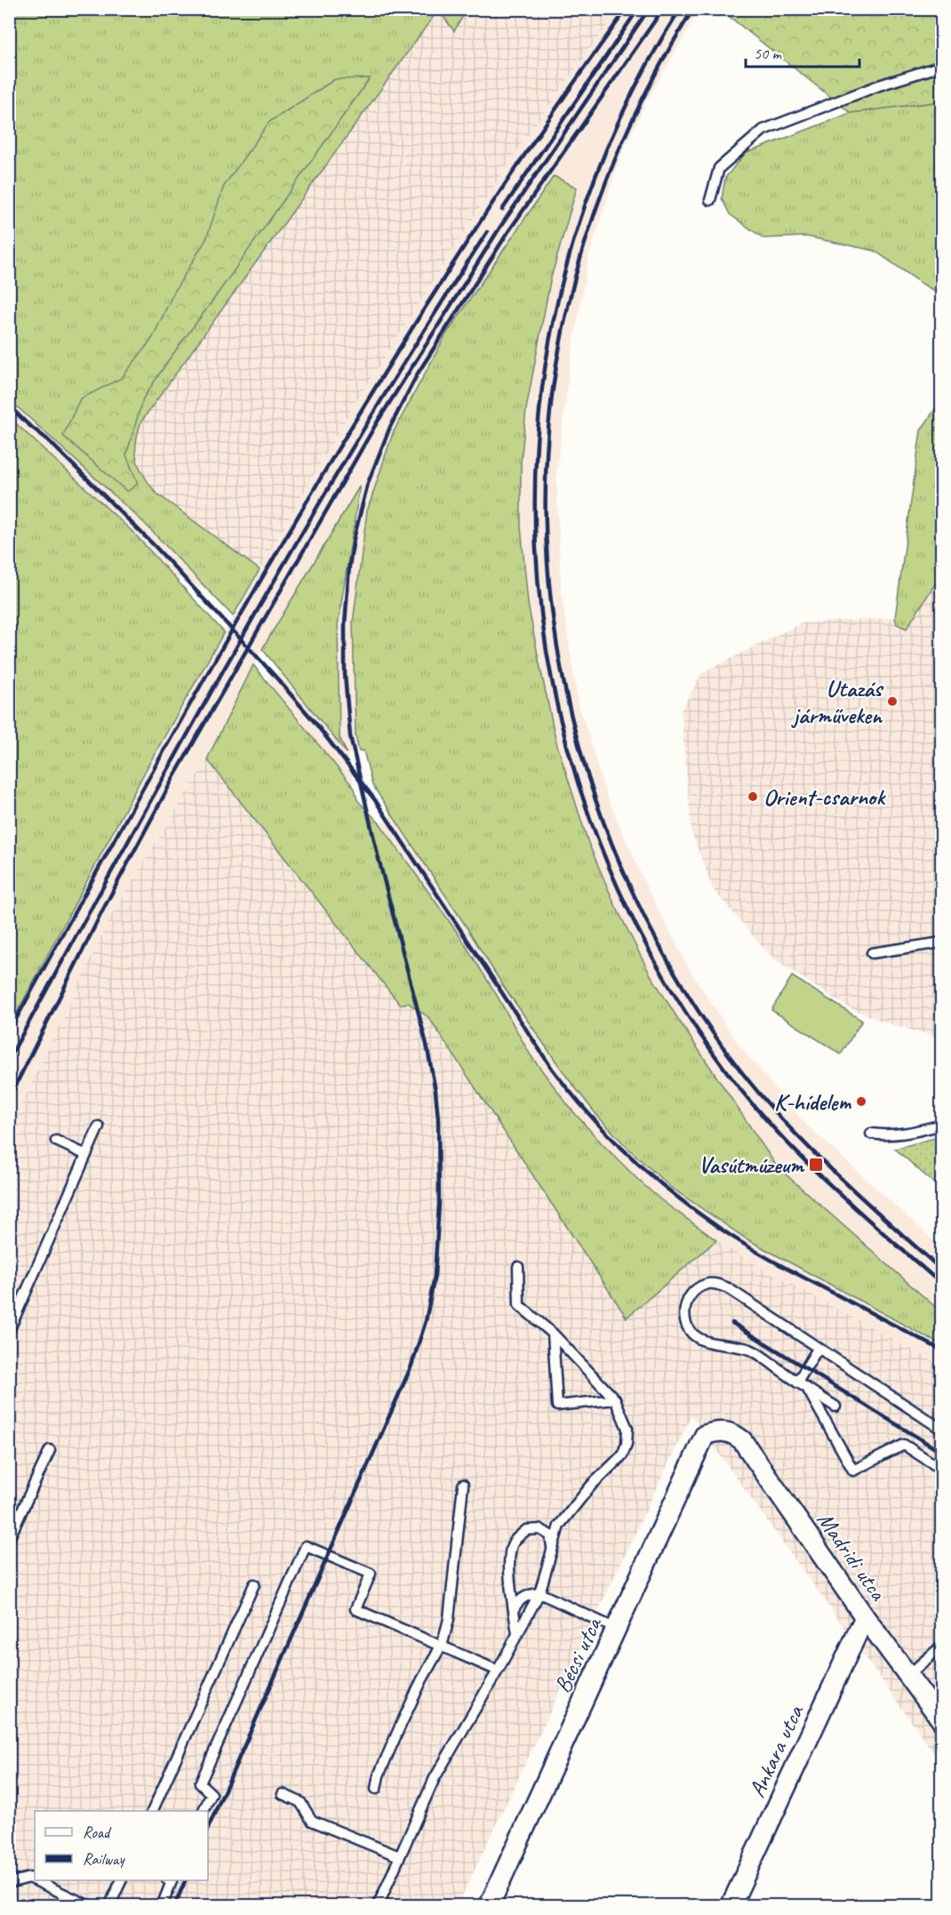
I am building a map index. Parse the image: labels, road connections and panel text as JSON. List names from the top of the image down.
{
  "streets": {
    "street": ["Madridi utca", "Bécsi utca", "Ankara utca"]
  },
  "crossings": [
    ["Madridi utca", "Bécsi utca"],
    ["Madridi utca", "Ankara utca"]
  ],
  "places": {
    "other": ["Utazás járműveken", "Orient-csarnok", "K-hídelem"],
    "transit": ["Vasútmúzeum"]
  },
  "legend": ["Road", "Railway"],
  "scale_bar": "50 m"
}
